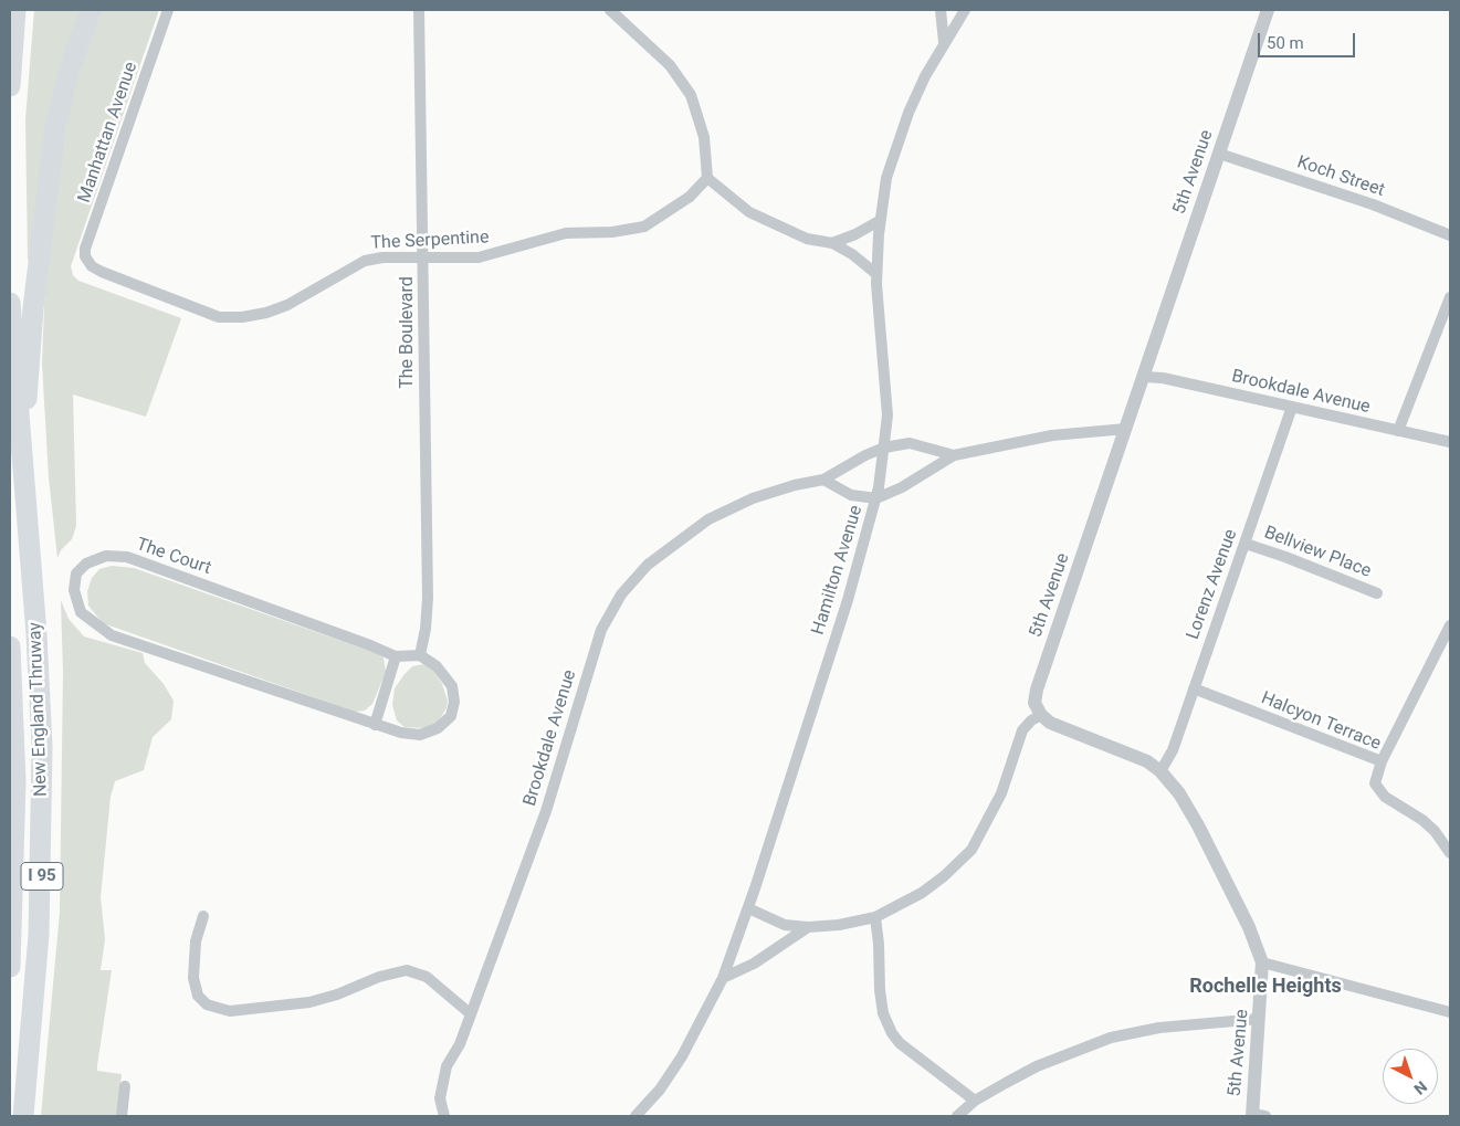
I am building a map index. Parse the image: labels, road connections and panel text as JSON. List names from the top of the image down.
{
  "streets": {
    "highway": ["New England Thruway", "I 95"],
    "street": [
      "Manhattan Avenue",
      "5th Avenue",
      "Koch Street",
      "The Serpentine",
      "The Boulevard",
      "Brookdale Avenue",
      "Bellview Place",
      "The Court",
      "Hamilton Avenue",
      "Lorenz Avenue",
      "Halcyon Terrace"
    ]
  },
  "crossings": [
    ["Manhattan Avenue", "The Serpentine"],
    ["5th Avenue", "Koch Street"],
    ["5th Avenue", "Brookdale Avenue"],
    ["5th Avenue", "Lorenz Avenue"],
    ["The Serpentine", "The Boulevard"],
    ["The Boulevard", "The Court"],
    ["Brookdale Avenue", "Hamilton Avenue"],
    ["Brookdale Avenue", "Lorenz Avenue"],
    ["Bellview Place", "Lorenz Avenue"],
    ["Lorenz Avenue", "Halcyon Terrace"]
  ],
  "districts": ["Rochelle Heights"],
  "scale_bar": "50 m",
  "north": "bottom right"
}
